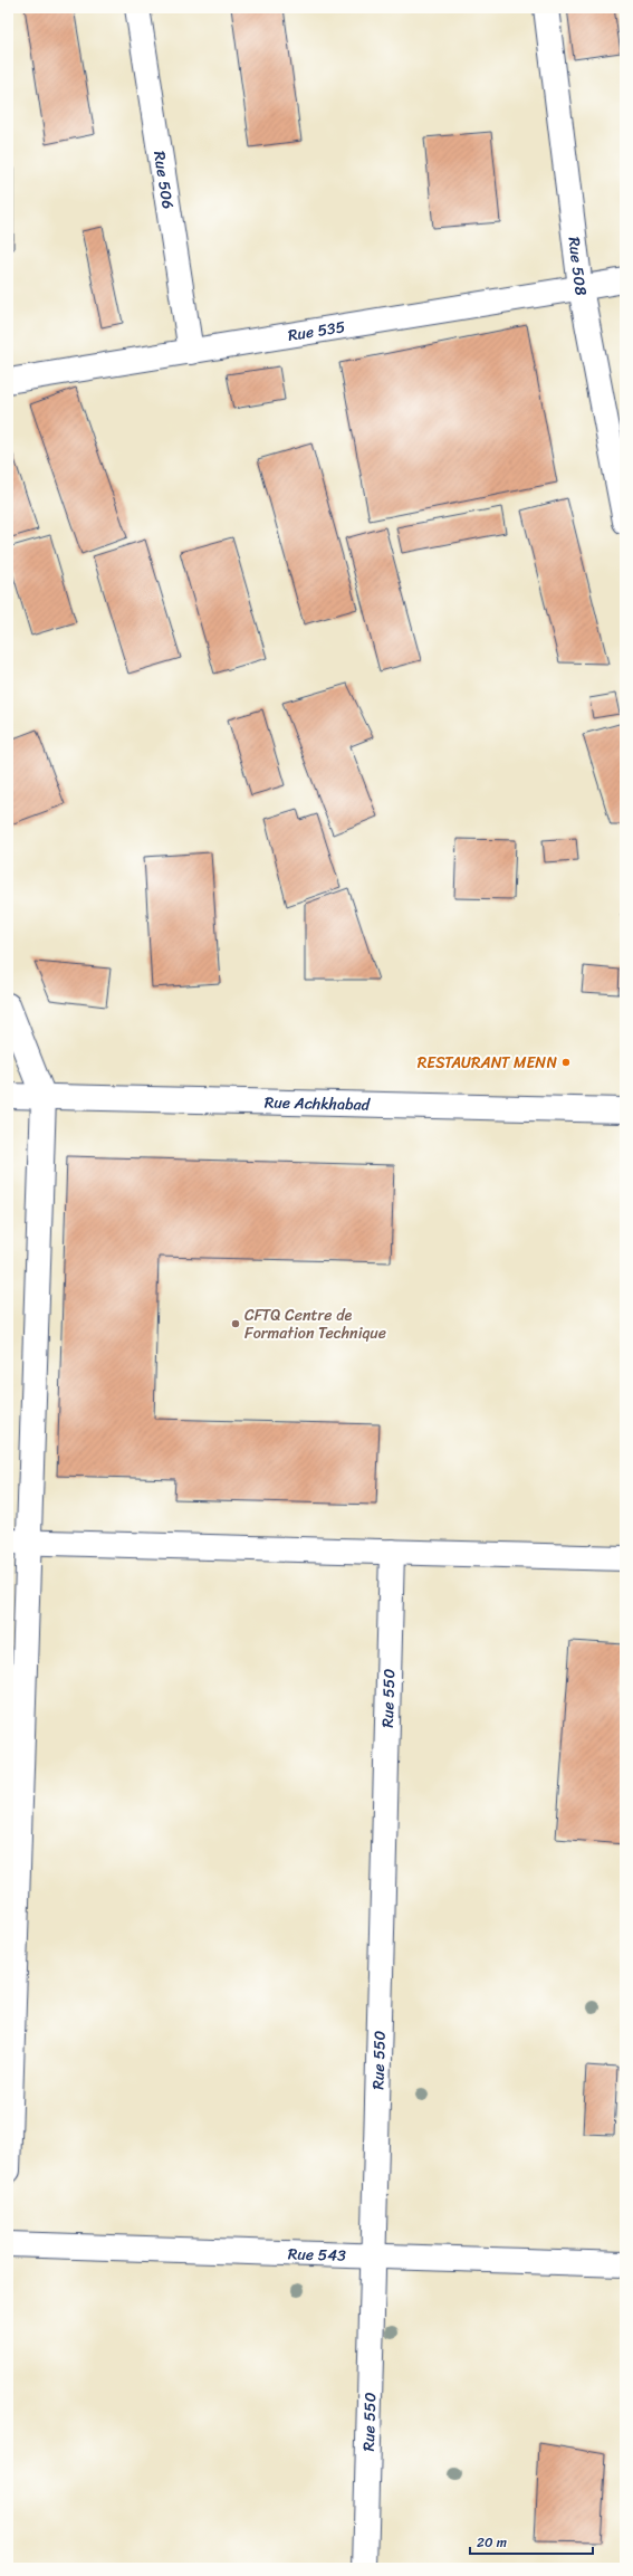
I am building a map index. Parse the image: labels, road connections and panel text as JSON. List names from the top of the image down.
{
  "streets": {
    "street": [
      "Rue 506",
      "Rue 508",
      "Rue 535",
      "Rue Achkhabad",
      "Rue 550",
      "Rue 543"
    ]
  },
  "crossings": [
    ["Rue 506", "Rue 535"],
    ["Rue 508", "Rue 535"],
    ["Rue 550", "Rue 543"]
  ],
  "places": ["RESTAURANT MENN", "CFTQ Centre de Formation Technique"],
  "scale_bar": "20 m"
}
